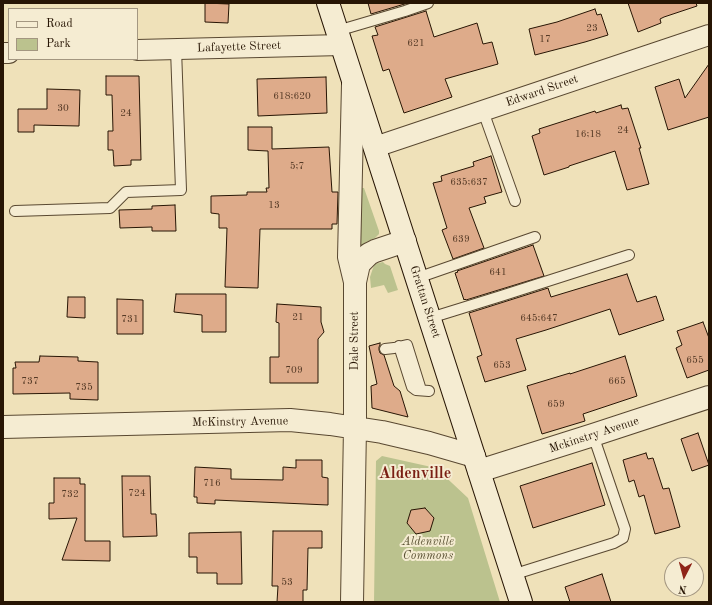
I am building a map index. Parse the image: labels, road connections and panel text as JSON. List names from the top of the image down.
{
  "streets": {
    "street": [
      "Lafayette Street",
      "Edward Street",
      "Grattan Street",
      "Dale Street",
      "McKinstry Avenue",
      "Mckinstry Avenue"
    ]
  },
  "crossings": [
    ["Lafayette Street", "Grattan Street"],
    ["Edward Street", "Grattan Street"],
    ["Grattan Street", "Dale Street"],
    ["Grattan Street", "McKinstry Avenue"],
    ["Grattan Street", "Mckinstry Avenue"],
    ["Dale Street", "McKinstry Avenue"],
    ["McKinstry Avenue", "Mckinstry Avenue"]
  ],
  "districts": ["Aldenville"],
  "parks": ["Aldenville Commons"],
  "house_numbers": [
    "23",
    "17",
    "621",
    "618;620",
    "30",
    "24",
    "24",
    "16;18",
    "5;7",
    "635;637",
    "13",
    "639",
    "641",
    "21",
    "645;647",
    "731",
    "655",
    "653",
    "709",
    "737",
    "665",
    "735",
    "659",
    "716",
    "724",
    "732",
    "53"
  ],
  "legend": ["Road", "Park"],
  "north": "bottom"
}
